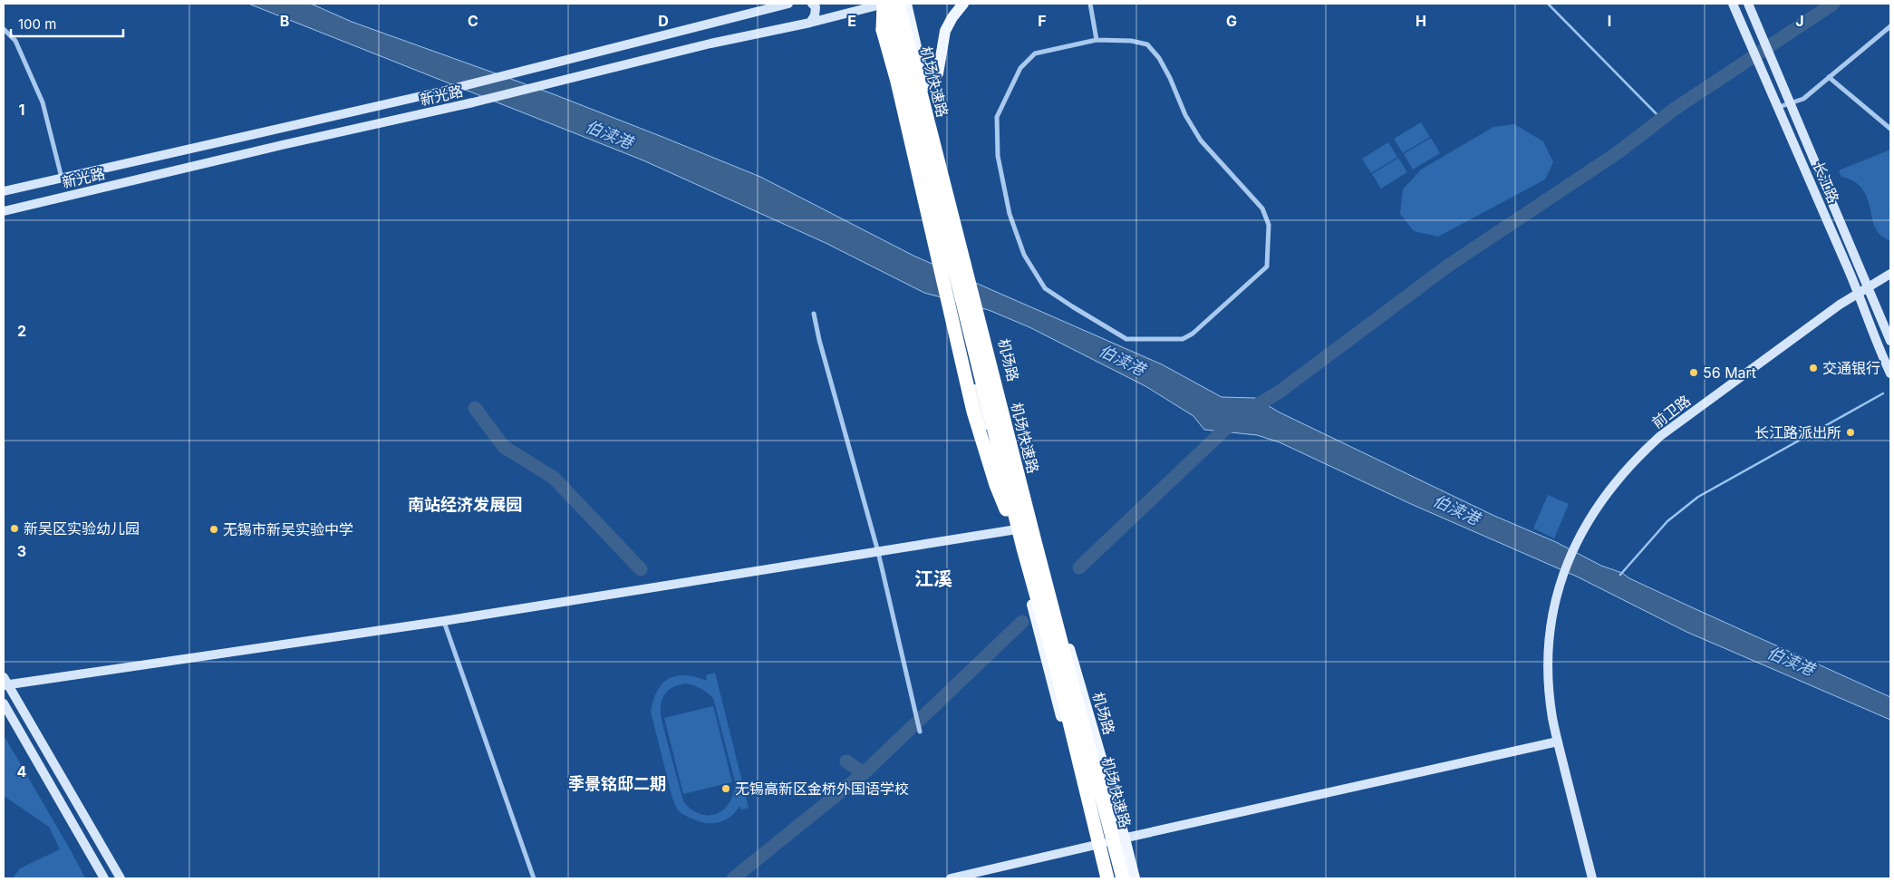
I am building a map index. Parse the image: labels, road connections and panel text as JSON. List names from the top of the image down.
{
  "streets": {
    "highway": ["机场快速路"],
    "main road": [
      "新光路",
      "长江路",
      "机场路",
      "前卫路"
    ]
  },
  "crossings": [
    ["长江路", "前卫路"]
  ],
  "districts": ["南站经济发展园", "江溪", "季景铭邸二期"],
  "water": ["伯渎港"],
  "places": [
    "交通银行",
    "56 Mart",
    "长江路派出所",
    "新吴区实验幼儿园",
    "无锡市新吴实验中学",
    "无锡高新区金桥外国语学校"
  ],
  "scale_bar": "100 m",
  "grid": {
    "columns": [
      "B",
      "C",
      "D",
      "E",
      "F",
      "G",
      "H",
      "I",
      "J"
    ],
    "rows": [
      "1",
      "2",
      "3",
      "4"
    ]
  }
}
